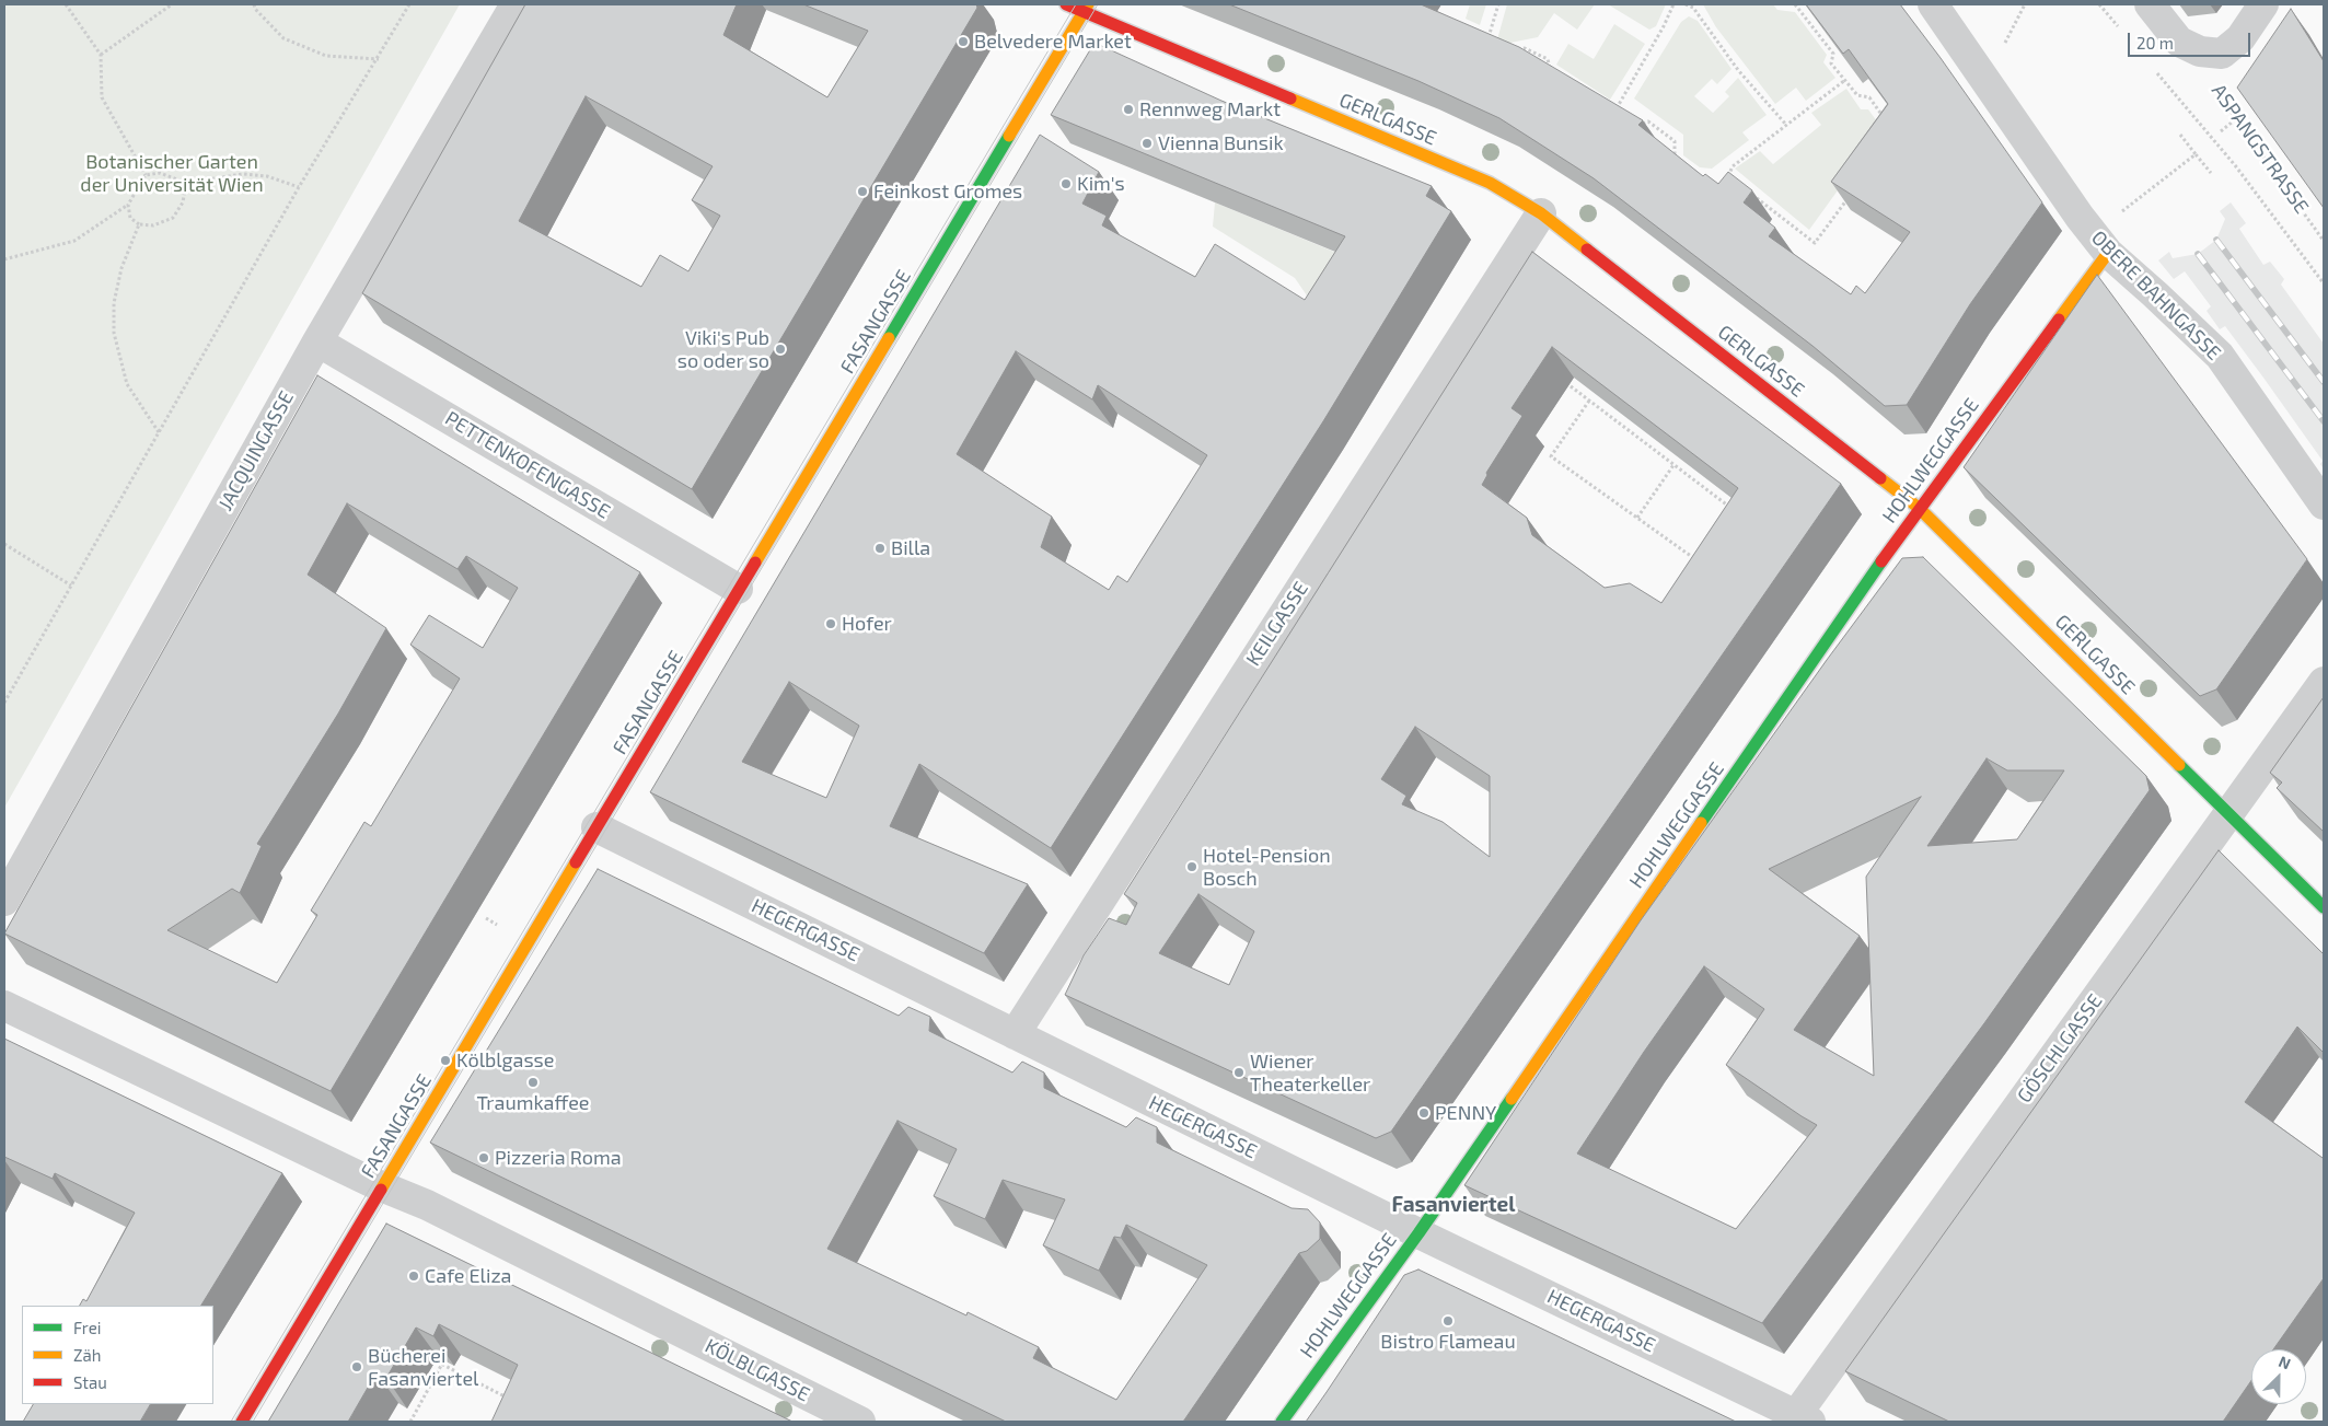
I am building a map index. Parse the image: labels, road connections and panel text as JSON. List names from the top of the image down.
{
  "streets": {
    "street": [
      "GERLGASSE",
      "OBERE BAHNGASSE",
      "FASANGASSE",
      "JACQUINGASSE",
      "HOHLWEGGASSE",
      "PETTENKOFENGASSE",
      "KEILGASSE",
      "HEGERGASSE",
      "GÖSCHLGASSE",
      "KÖLBLGASSE"
    ],
    "path": ["ASPANGSTRASSE"]
  },
  "crossings": [
    ["GERLGASSE", "FASANGASSE"],
    ["GERLGASSE", "HOHLWEGGASSE"],
    ["GERLGASSE", "KEILGASSE"],
    ["GERLGASSE", "GÖSCHLGASSE"],
    ["OBERE BAHNGASSE", "HOHLWEGGASSE"],
    ["FASANGASSE", "PETTENKOFENGASSE"],
    ["FASANGASSE", "HEGERGASSE"],
    ["FASANGASSE", "KÖLBLGASSE"],
    ["JACQUINGASSE", "PETTENKOFENGASSE"],
    ["HOHLWEGGASSE", "HEGERGASSE"],
    ["KEILGASSE", "HEGERGASSE"],
    ["HEGERGASSE", "GÖSCHLGASSE"]
  ],
  "districts": ["Fasanviertel"],
  "parks": ["Botanischer Garten der Universität Wien"],
  "places": [
    "Belvedere Market",
    "Rennweg Markt",
    "Vienna Bunsik",
    "Kim's",
    "Feinkost Gromes",
    "Viki's Pub so oder so",
    "Billa",
    "Hofer",
    "Hotel-Pension Bosch",
    "Kölblgasse",
    "Wiener Theaterkeller",
    "Traumkaffee",
    "PENNY",
    "Pizzeria Roma",
    "Cafe Eliza",
    "Bistro Flameau",
    "Bücherei Fasanviertel"
  ],
  "legend": ["Frei", "Zäh", "Stau"],
  "scale_bar": "20 m",
  "north": "top right"
}
